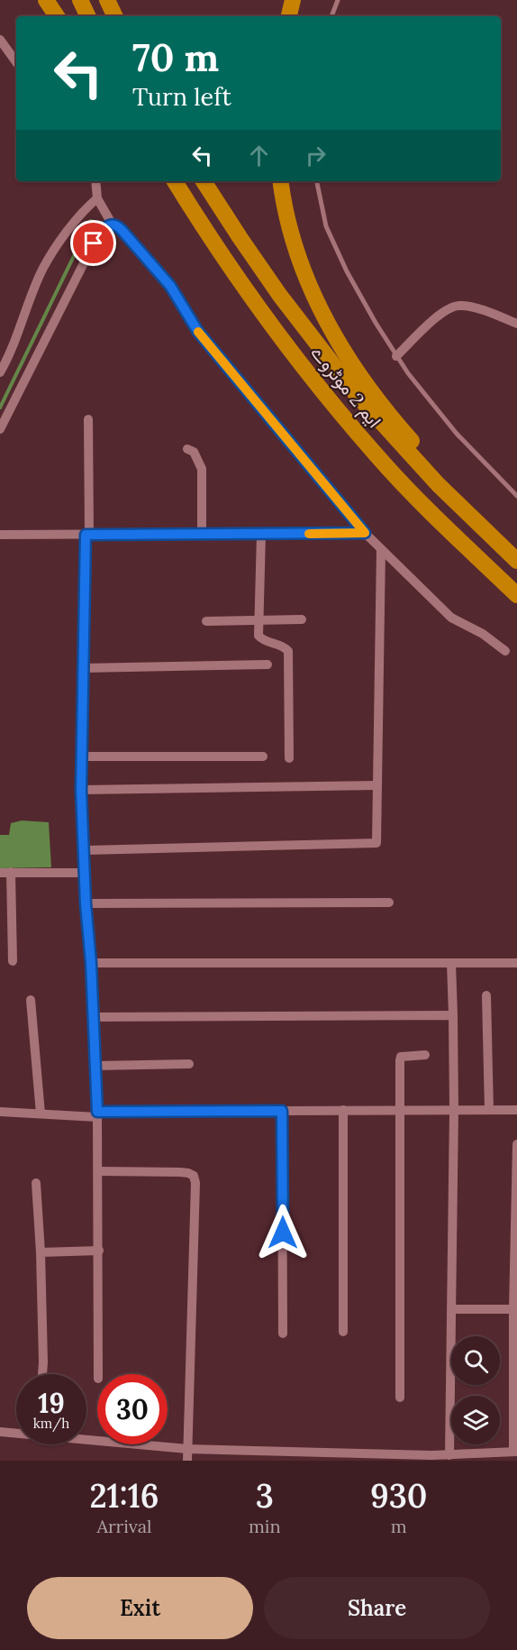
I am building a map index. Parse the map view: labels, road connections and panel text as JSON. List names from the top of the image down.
{
  "streets": {
    "highway": ["ایم 2 موٹروے"]
  },
  "page": {
    "turn": ["70 m", "Turn left"],
    "speed": "19 km/h",
    "limit": "30",
    "eta": [
      "21:16",
      "Arrival",
      "3",
      "min",
      "930",
      "m"
    ],
    "buttons": ["Exit", "Share"]
  }
}
